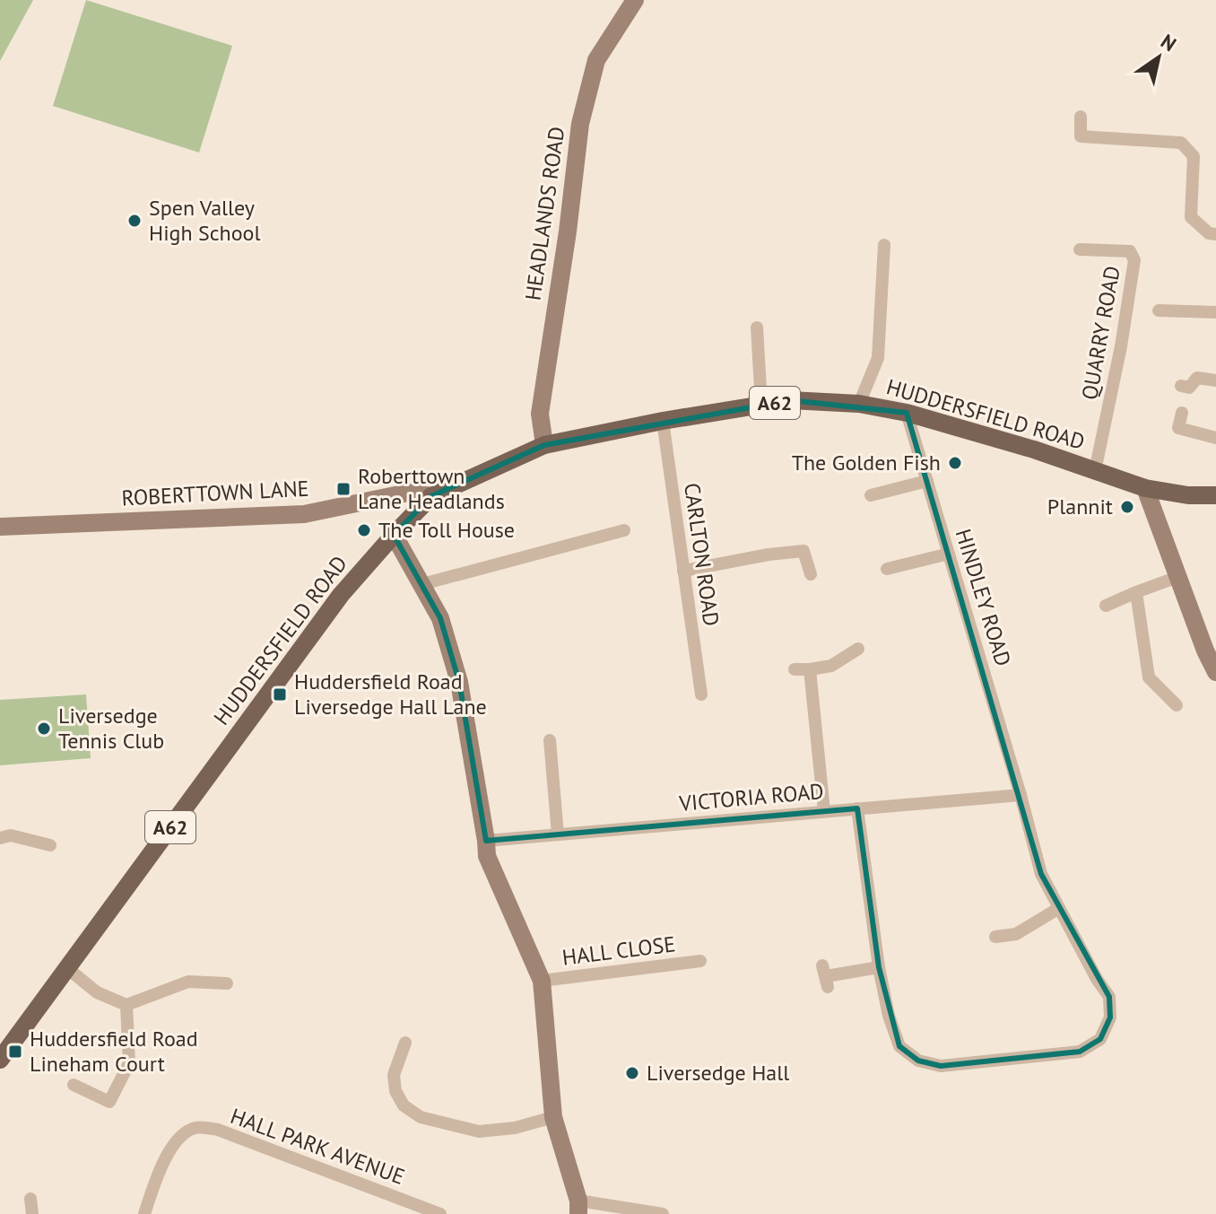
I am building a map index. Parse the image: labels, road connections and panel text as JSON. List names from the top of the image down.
{
  "streets": {
    "main road": ["A62", "HUDDERSFIELD ROAD"],
    "street": [
      "HEADLANDS ROAD",
      "QUARRY ROAD",
      "ROBERTTOWN LANE",
      "CARLTON ROAD",
      "HINDLEY ROAD",
      "VICTORIA ROAD",
      "HALL CLOSE",
      "HALL PARK AVENUE"
    ]
  },
  "crossings": [
    ["HEADLANDS ROAD", "HUDDERSFIELD ROAD"],
    ["QUARRY ROAD", "HUDDERSFIELD ROAD"],
    ["HUDDERSFIELD ROAD", "ROBERTTOWN LANE"],
    ["HUDDERSFIELD ROAD", "CARLTON ROAD"],
    ["HUDDERSFIELD ROAD", "HINDLEY ROAD"],
    ["HINDLEY ROAD", "VICTORIA ROAD"]
  ],
  "places": {
    "other": [
      "Spen Valley High School",
      "The Golden Fish",
      "Plannit",
      "The Toll House",
      "Liversedge Tennis Club",
      "Liversedge Hall"
    ],
    "transit": ["Roberttown Lane Headlands", "Huddersfield Road Liversedge Hall Lane", "Huddersfield Road Lineham Court"]
  },
  "north": "top right"
}
